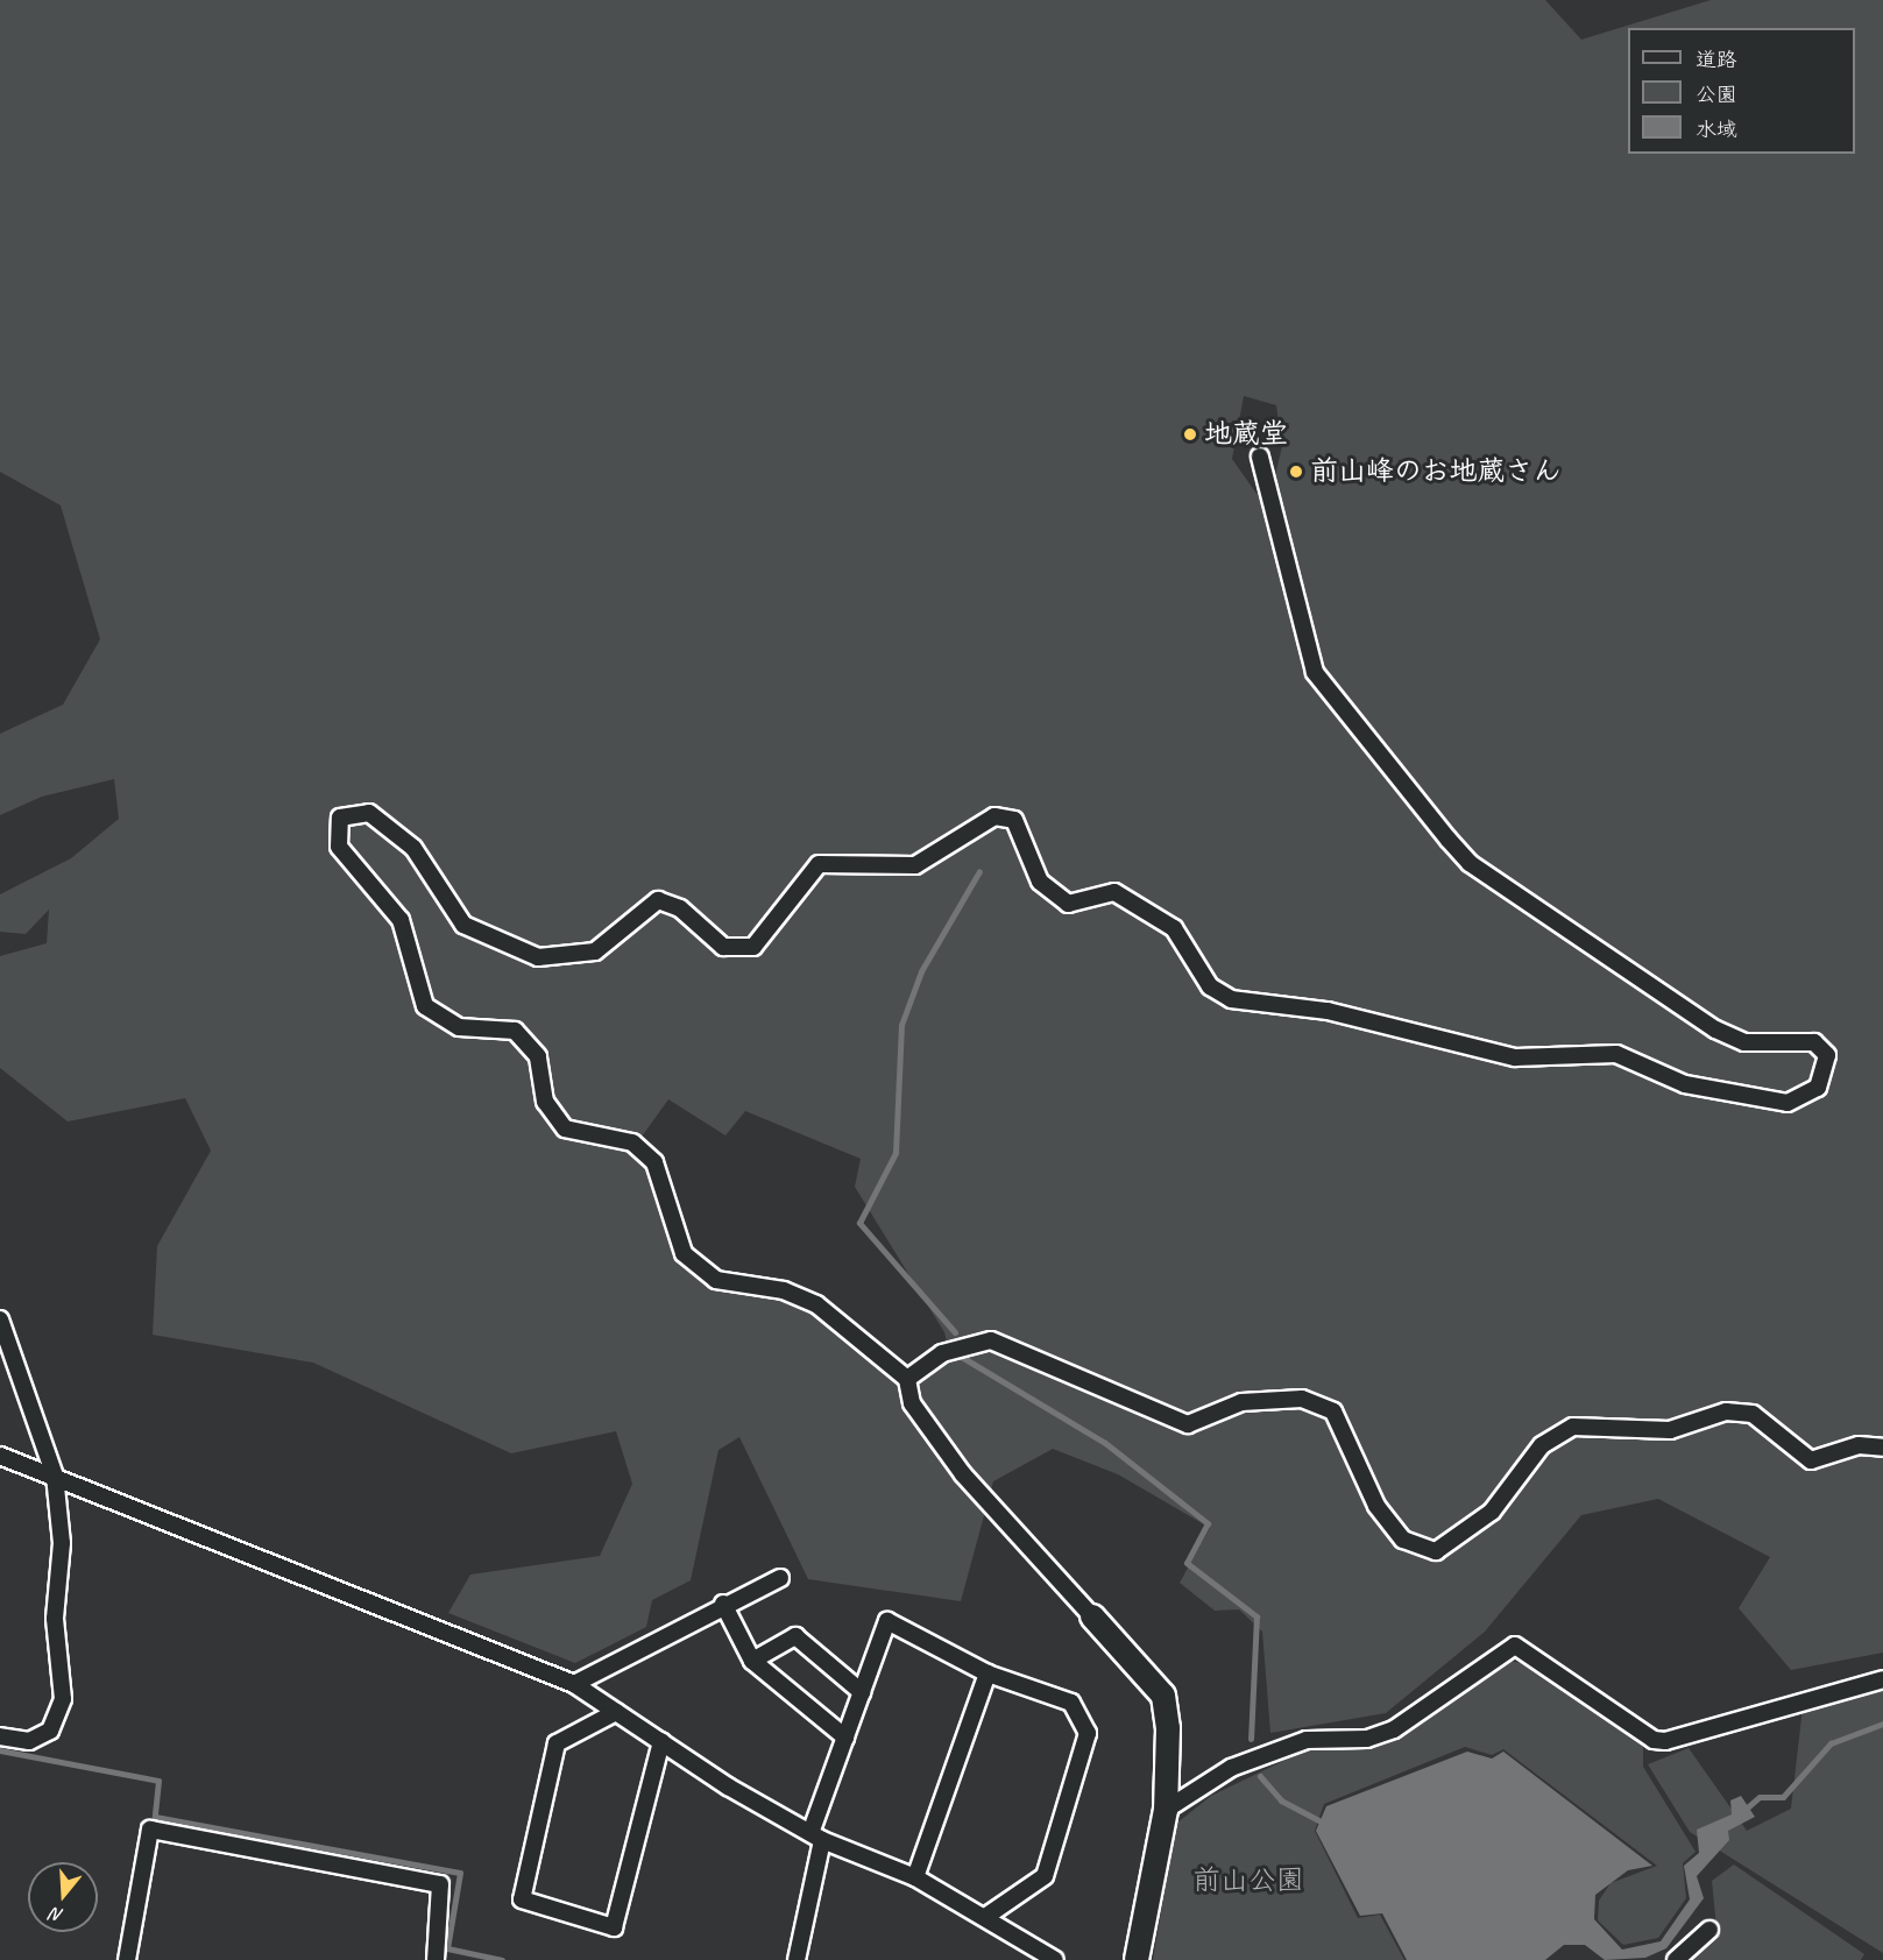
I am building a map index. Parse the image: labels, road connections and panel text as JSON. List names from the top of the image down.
{
  "parks": ["前山公園"],
  "places": ["地蔵堂", "前山峰のお地蔵さん"],
  "legend": ["道路", "公園", "水域"],
  "north": "bottom"
}
